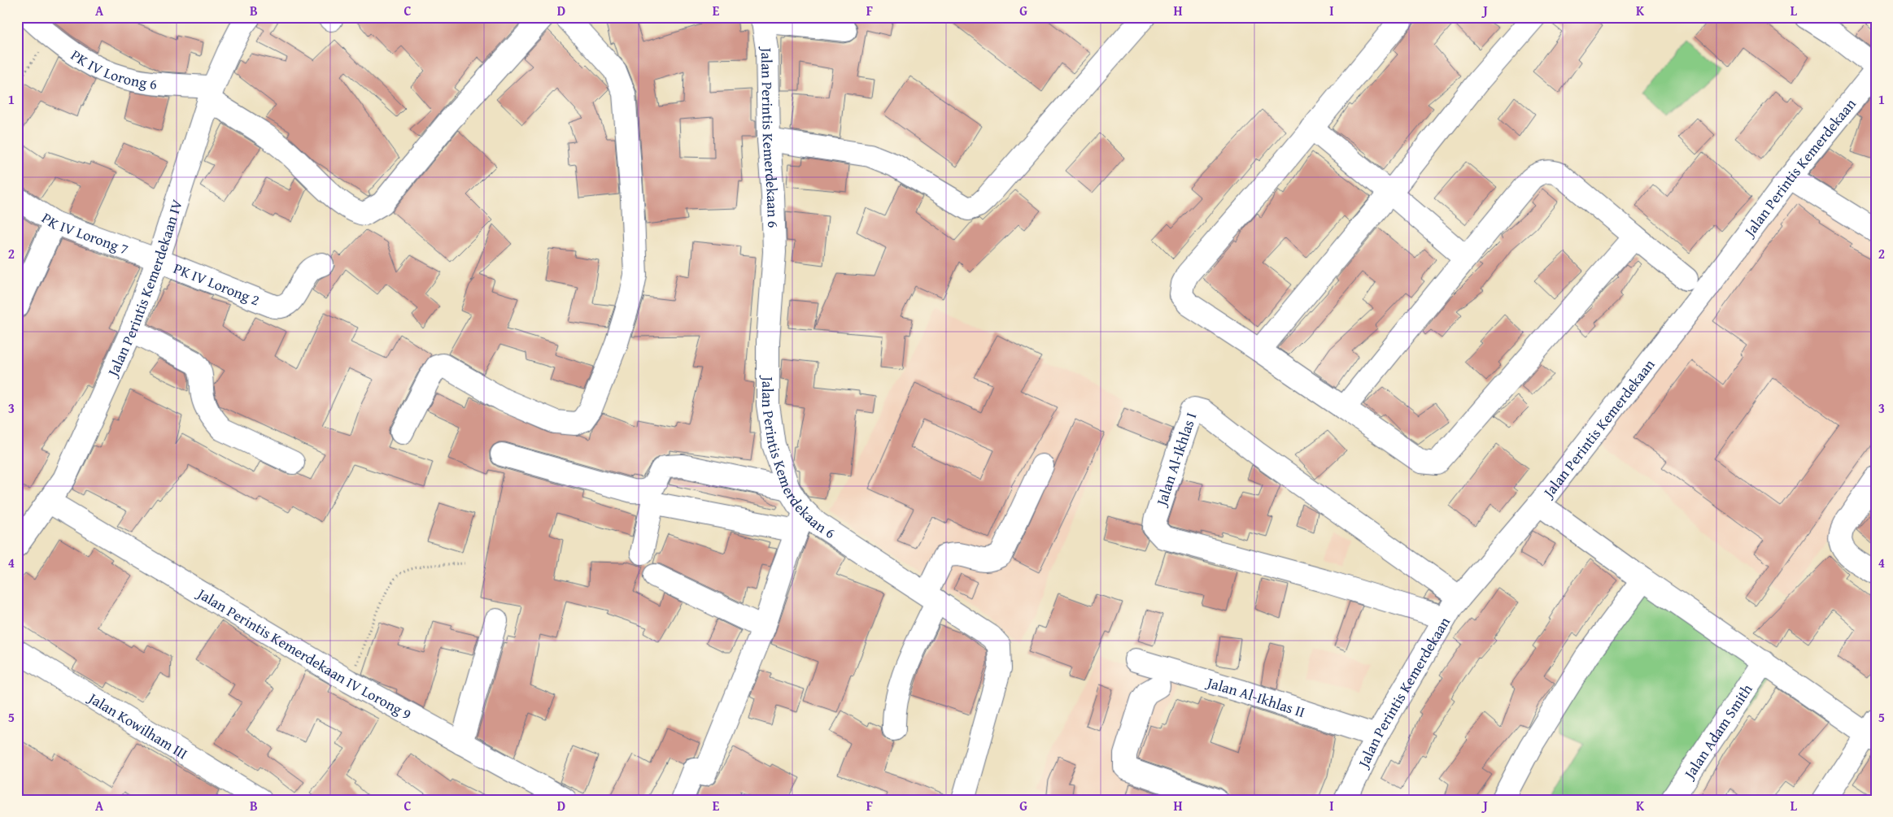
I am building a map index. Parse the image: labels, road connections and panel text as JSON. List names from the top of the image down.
{
  "streets": {
    "street": [
      "PK IV Lorong 6",
      "Jalan Perintis Kemerdekaan 6",
      "Jalan Perintis Kemerdekaan",
      "PK IV Lorong 7",
      "PK IV Lorong 2",
      "Jalan Perintis Kemerdekaan IV",
      "Jalan Al-Ikhlas I",
      "Jalan Perintis Kemerdekaan IV Lorong 9",
      "Jalan Al-Ikhlas II",
      "Jalan Kowilham III",
      "Jalan Adam Smith"
    ]
  },
  "crossings": [
    ["PK IV Lorong 6", "Jalan Perintis Kemerdekaan IV"],
    ["Jalan Perintis Kemerdekaan", "Jalan Al-Ikhlas I"],
    ["Jalan Perintis Kemerdekaan", "Jalan Al-Ikhlas II"],
    ["PK IV Lorong 7", "PK IV Lorong 2"],
    ["PK IV Lorong 7", "Jalan Perintis Kemerdekaan IV"],
    ["PK IV Lorong 2", "Jalan Perintis Kemerdekaan IV"],
    ["Jalan Perintis Kemerdekaan IV", "Jalan Perintis Kemerdekaan IV Lorong 9"]
  ],
  "grid": {
    "columns": [
      "A",
      "B",
      "C",
      "D",
      "E",
      "F",
      "G",
      "H",
      "I",
      "J",
      "K",
      "L"
    ],
    "rows": [
      "1",
      "2",
      "3",
      "4",
      "5"
    ]
  }
}
